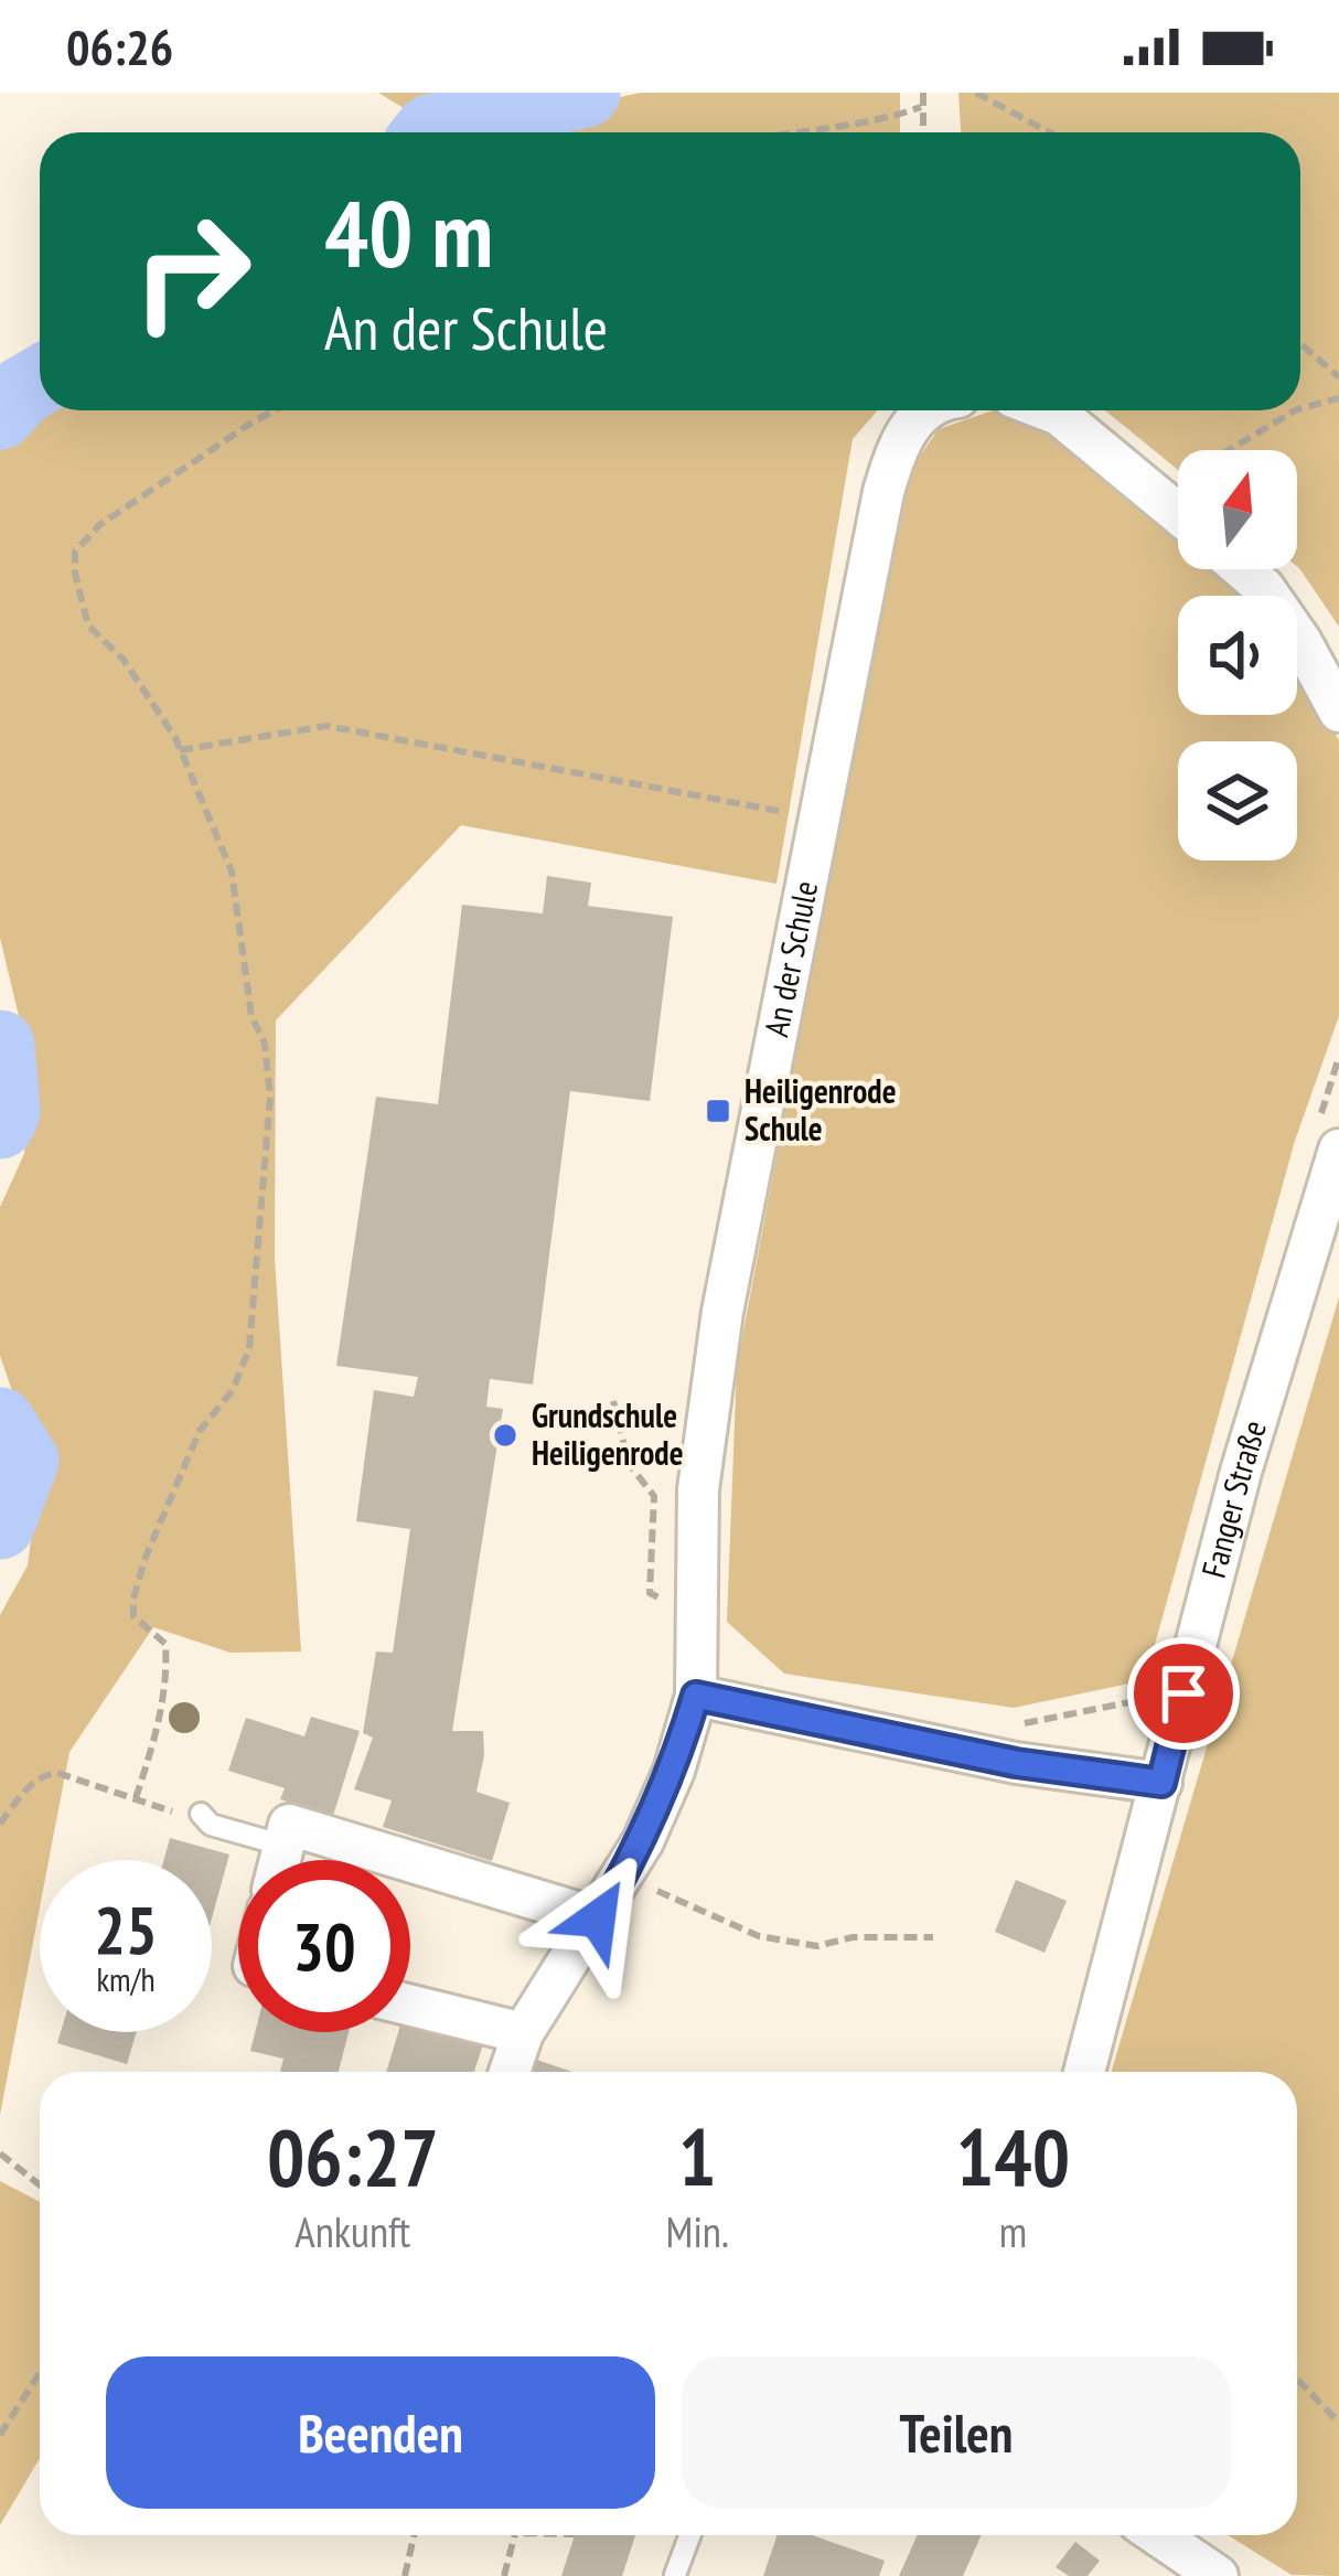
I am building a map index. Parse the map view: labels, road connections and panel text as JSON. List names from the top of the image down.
{
  "streets": {
    "street": ["An der Schule", "Fanger Straße"]
  },
  "places": {
    "transit": ["Heiligenrode Schule"],
    "other": ["Grundschule Heiligenrode"]
  },
  "north": "top",
  "page": {
    "status": "06:26",
    "turn": ["40 m", "An der Schule"],
    "speed": "25 km/h",
    "limit": "30",
    "eta": [
      "06:27",
      "Ankunft",
      "1",
      "Min.",
      "140",
      "m"
    ],
    "buttons": ["Beenden", "Teilen"]
  }
}
